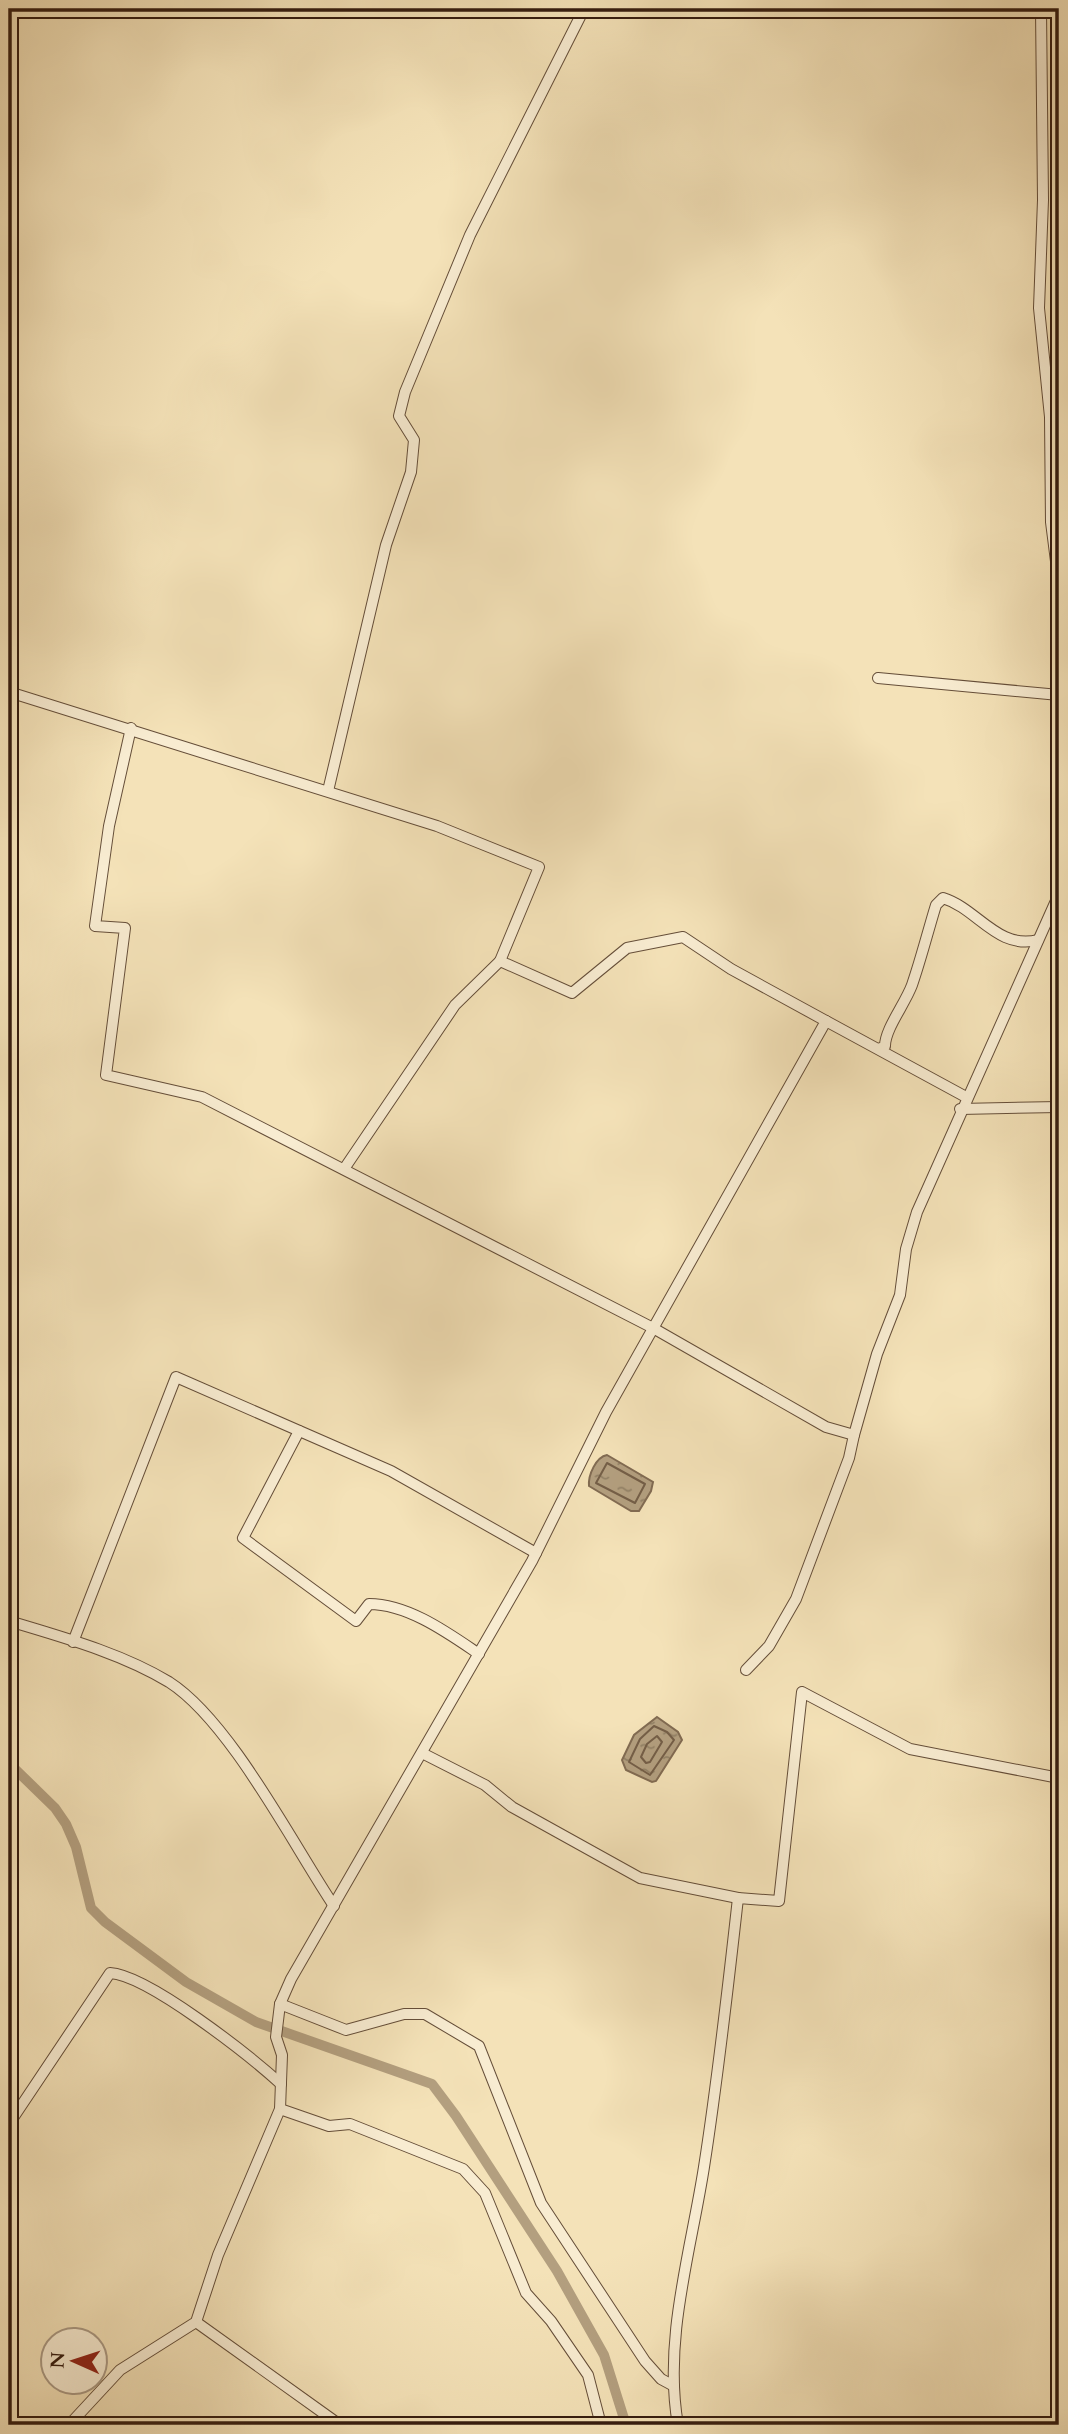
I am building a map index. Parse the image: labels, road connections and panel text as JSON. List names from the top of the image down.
{
  "north": "left"
}
